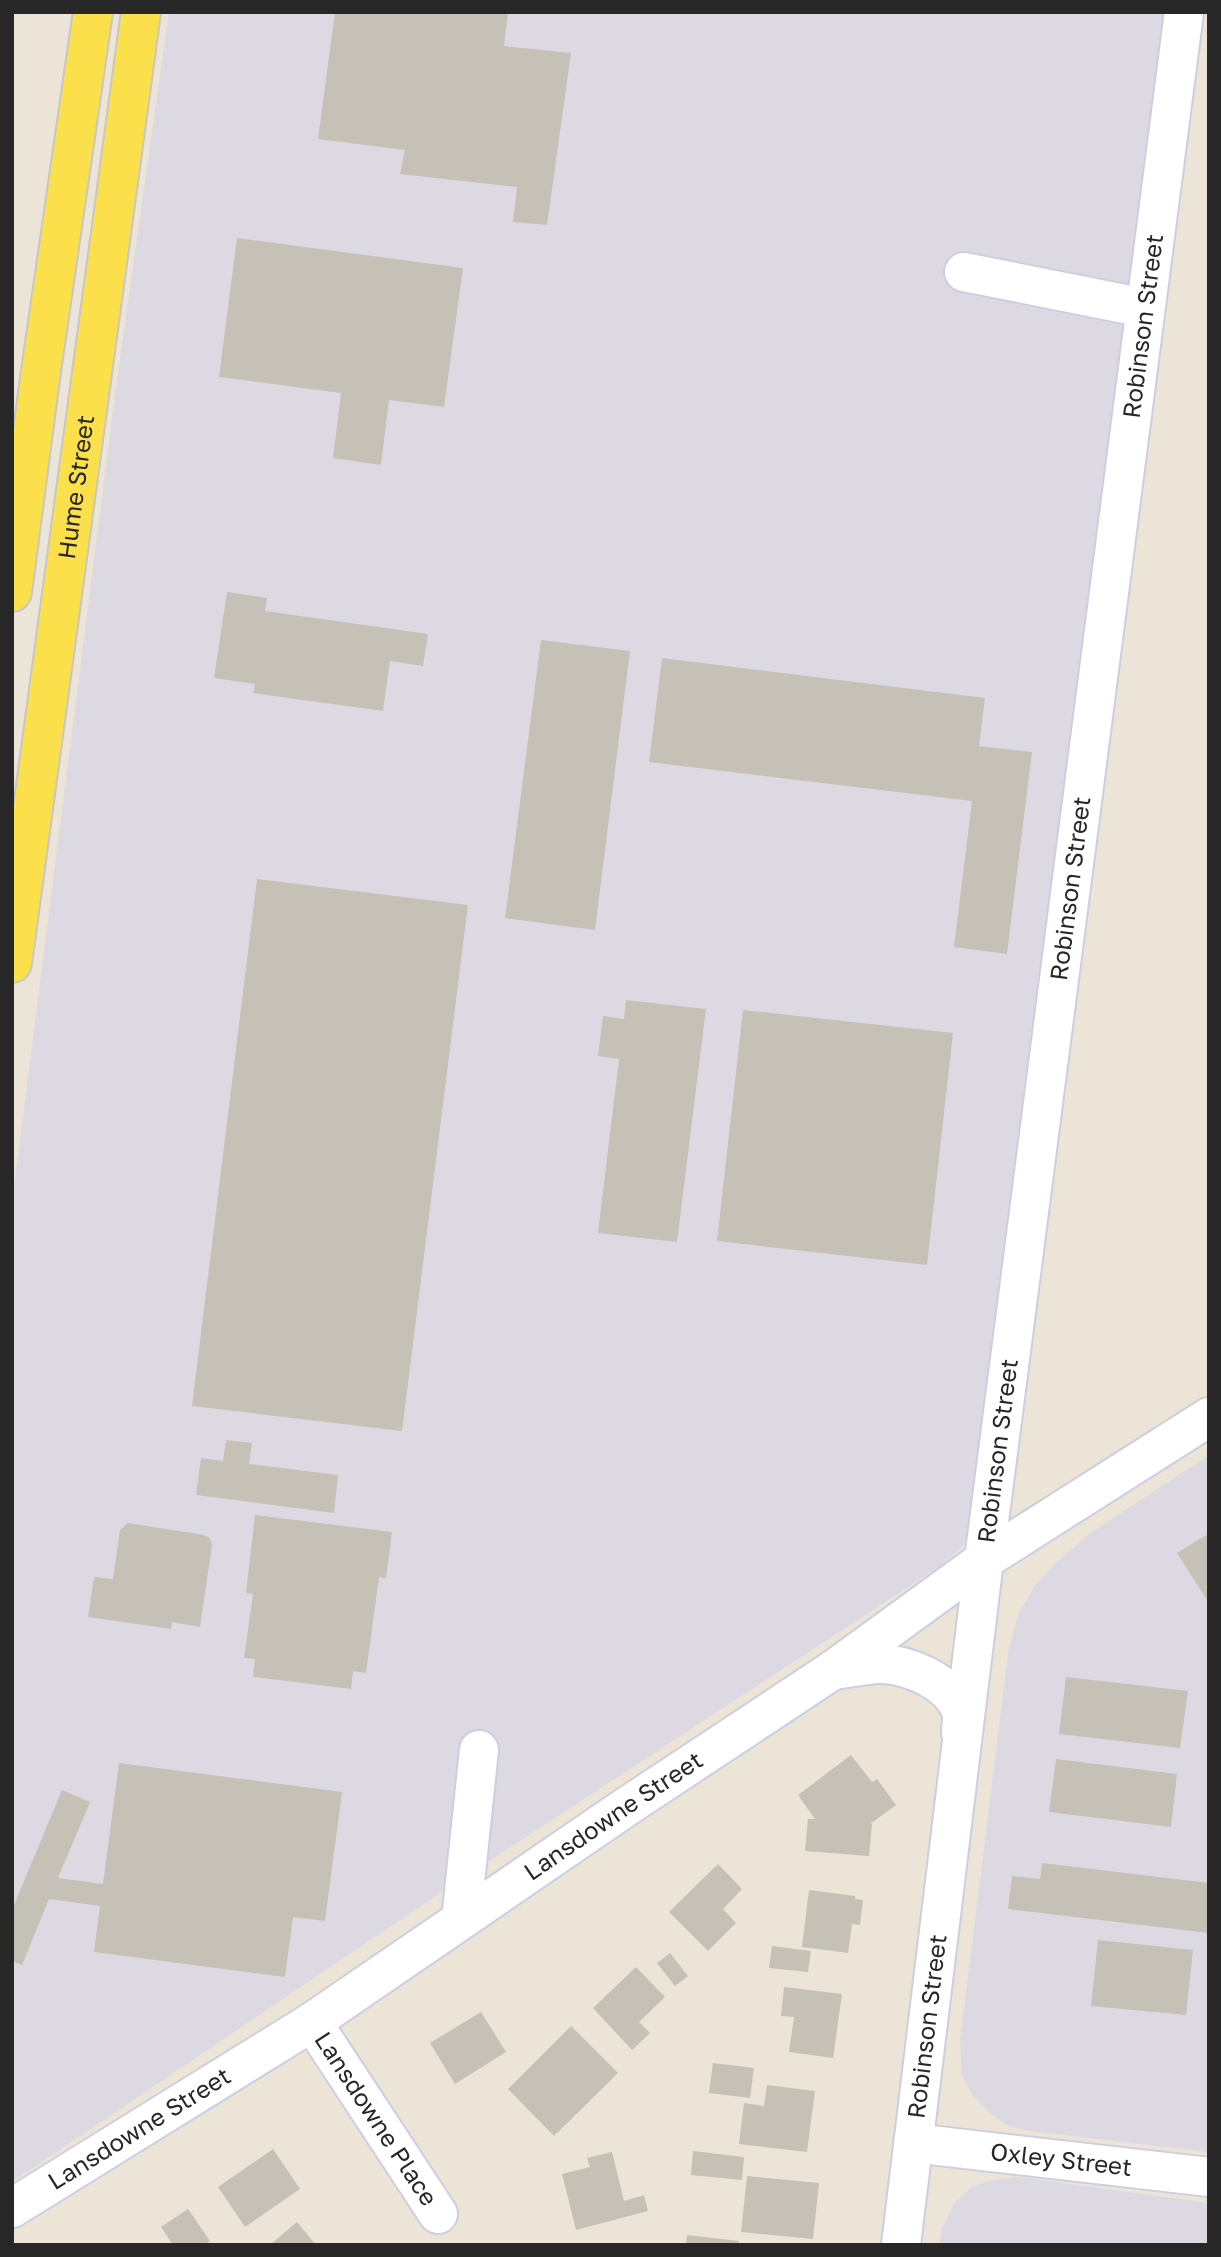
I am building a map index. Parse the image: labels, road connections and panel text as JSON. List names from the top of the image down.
{
  "streets": {
    "main road": ["Hume Street"],
    "street": [
      "Robinson Street",
      "Lansdowne Street",
      "Lansdowne Place",
      "Oxley Street"
    ]
  },
  "crossings": [
    ["Robinson Street", "Lansdowne Street"],
    ["Robinson Street", "Oxley Street"],
    ["Lansdowne Street", "Lansdowne Place"]
  ]
}
